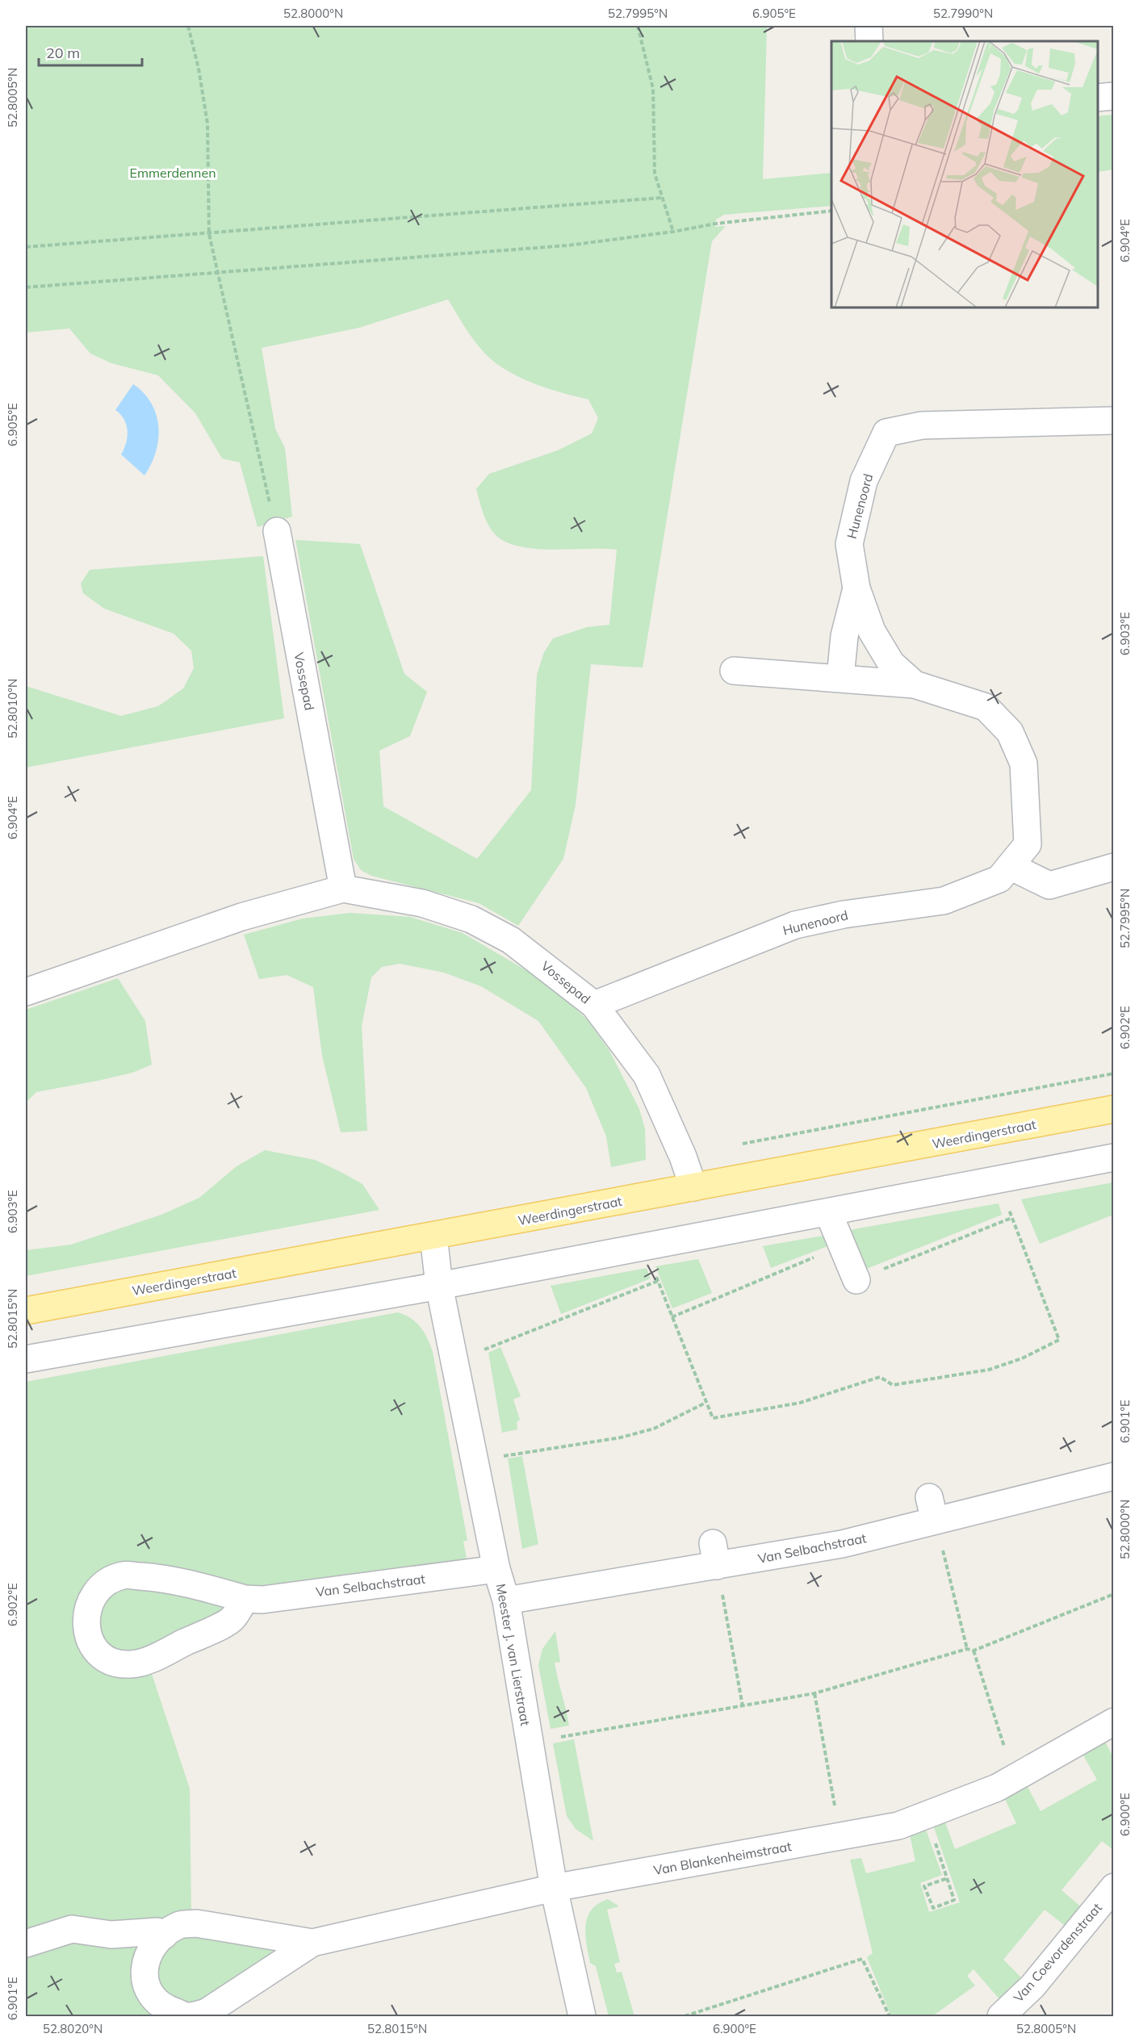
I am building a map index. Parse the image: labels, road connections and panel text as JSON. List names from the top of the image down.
{
  "streets": {
    "main road": ["Weerdingerstraat"],
    "street": [
      "Hunenoord",
      "Vossepad",
      "Van Selbachstraat",
      "Meester J. van Lierstraat",
      "Van Blankenheimstraat",
      "Van Coevordenstraat"
    ]
  },
  "crossings": [
    ["Hunenoord", "Vossepad"],
    ["Vossepad", "Weerdingerstraat"],
    ["Weerdingerstraat", "Meester J. van Lierstraat"],
    ["Van Selbachstraat", "Meester J. van Lierstraat"],
    ["Meester J. van Lierstraat", "Van Blankenheimstraat"]
  ],
  "parks": ["Emmerdennen"],
  "scale_bar": "20 m",
  "coordinates": [
    "52.8000°N",
    "52.7995°N",
    "6.905°E",
    "52.7990°N",
    "52.8005°N",
    "6.904°E",
    "6.903°E",
    "52.8010°N",
    "6.902°E",
    "52.8015°N",
    "6.901°E",
    "6.900°E",
    "52.8020°N"
  ]
}
